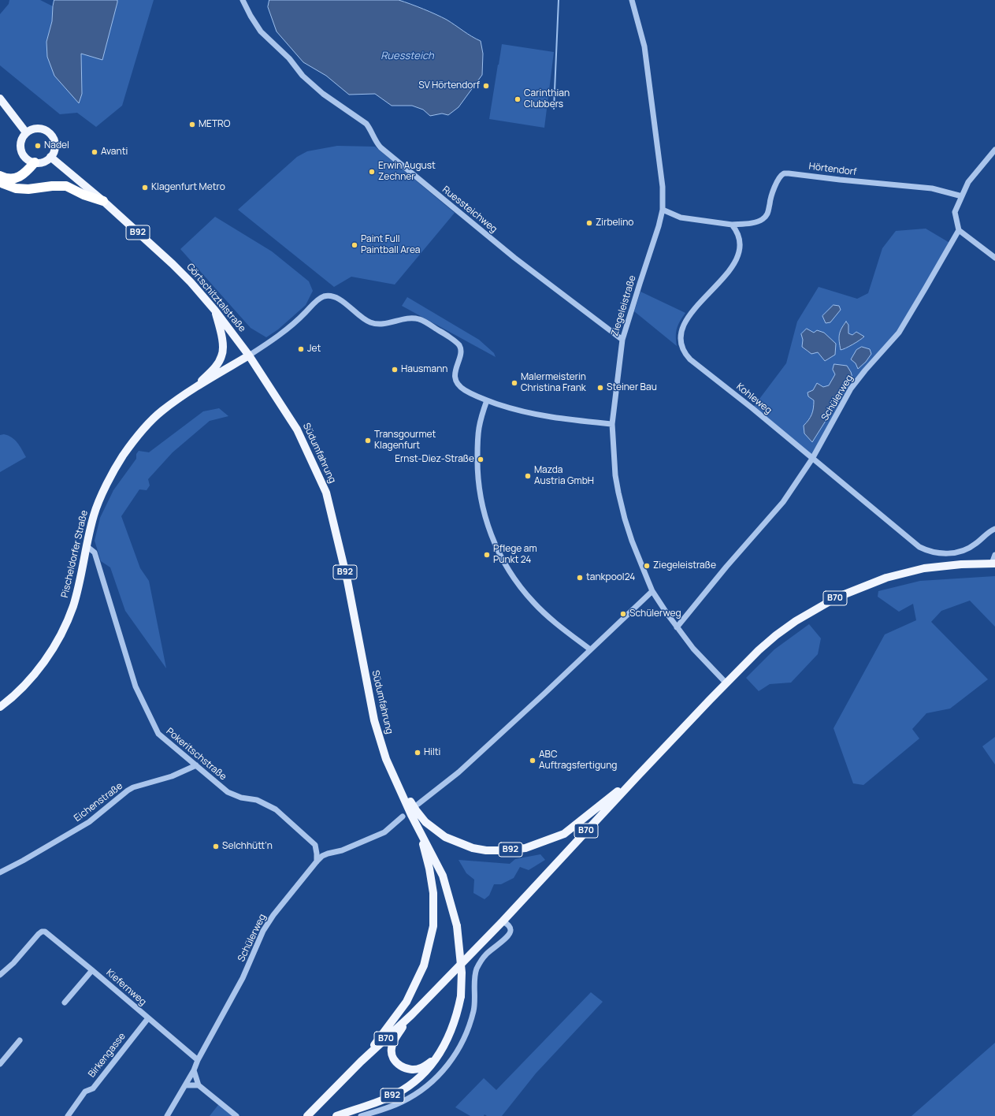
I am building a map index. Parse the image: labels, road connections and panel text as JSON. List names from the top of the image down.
{
  "streets": {
    "main road": [
      "B92",
      "Görtschitztalstraße",
      "Südumfahrung",
      "Pischeldorfer Straße",
      "B70"
    ],
    "street": [
      "Hörtendorf",
      "Ruessteichweg",
      "Ziegeleistraße",
      "Schülerweg",
      "Kohleweg",
      "Pokeritschstraße",
      "Eichenstraße",
      "Kiefernweg",
      "Birkengasse"
    ]
  },
  "crossings": [
    ["Hörtendorf", "Kohleweg"],
    ["Ruessteichweg", "Ziegeleistraße"],
    ["B92", "Südumfahrung"],
    ["B92", "B70"],
    ["Görtschitztalstraße", "Südumfahrung"],
    ["Görtschitztalstraße", "Pischeldorfer Straße"],
    ["Ziegeleistraße", "Schülerweg"],
    ["Ziegeleistraße", "B70"],
    ["Schülerweg", "Kohleweg"],
    ["Schülerweg", "Pokeritschstraße"],
    ["Schülerweg", "Kiefernweg"],
    ["Südumfahrung", "Pischeldorfer Straße"],
    ["Südumfahrung", "B70"],
    ["Pischeldorfer Straße", "Pokeritschstraße"],
    ["Pokeritschstraße", "Eichenstraße"],
    ["Kiefernweg", "Birkengasse"]
  ],
  "water": ["Ruessteich"],
  "places": [
    "SV Hörtendorf",
    "Carinthian Clubbers",
    "METRO",
    "Nadel",
    "Avanti",
    "Erwin August Zechner",
    "Klagenfurt Metro",
    "Zirbelino",
    "Paint Full Paintball Area",
    "Jet",
    "Hausmann",
    "Malermeisterin Christina Frank",
    "Steiner Bau",
    "Transgourmet Klagenfurt",
    "Ernst-Diez-Straße",
    "Mazda Austria GmbH",
    "Pflege am Punkt 24",
    "Ziegeleistraße",
    "tankpool24",
    "Schülerweg",
    "Hilti",
    "ABC Auftragsfertigung",
    "Selchhütt'n"
  ]
}
